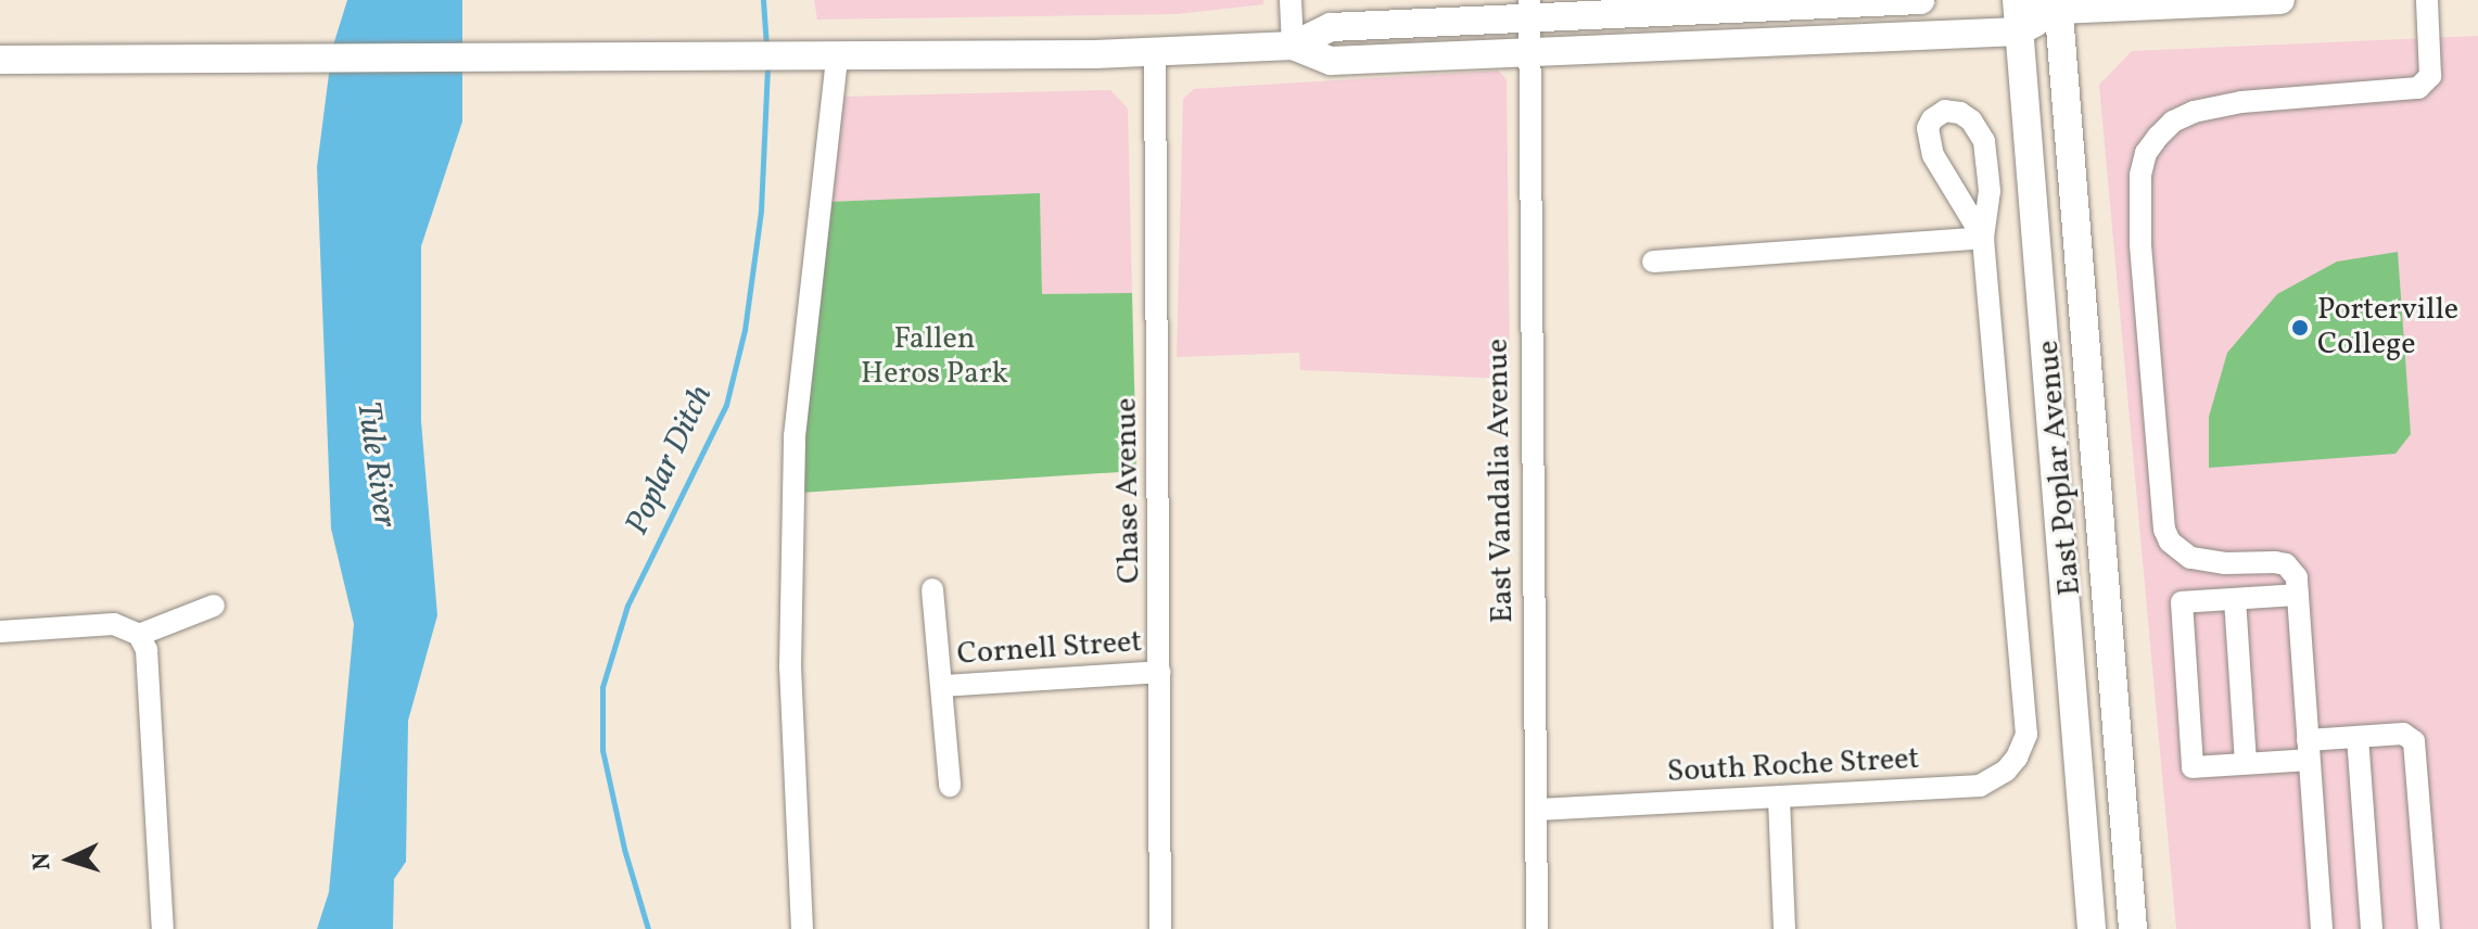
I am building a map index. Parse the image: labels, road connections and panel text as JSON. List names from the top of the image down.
{
  "streets": {
    "main road": ["East Poplar Avenue"],
    "street": [
      "East Vandalia Avenue",
      "Chase Avenue",
      "Cornell Street",
      "South Roche Street"
    ]
  },
  "crossings": [
    ["East Poplar Avenue", "South Roche Street"],
    ["East Vandalia Avenue", "South Roche Street"],
    ["Chase Avenue", "Cornell Street"]
  ],
  "water": ["Poplar Ditch", "Tule River"],
  "parks": ["Fallen Heros Park"],
  "places": ["Porterville College"],
  "north": "left"
}
